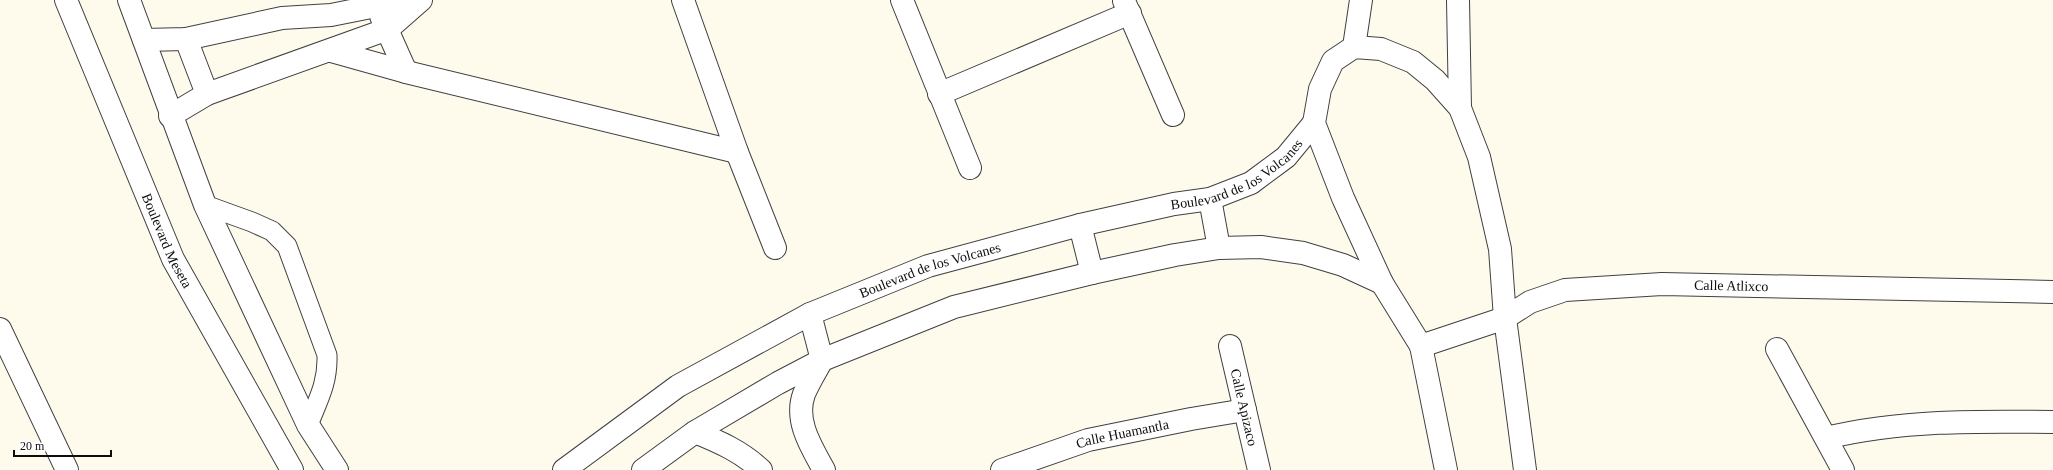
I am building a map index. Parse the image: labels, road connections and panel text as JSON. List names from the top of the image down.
{
  "streets": {
    "street": [
      "Boulevard de los Volcanes",
      "Boulevard Meseta",
      "Calle Atlixco",
      "Calle Apizaco",
      "Calle Huamantla"
    ]
  },
  "crossings": [
    ["Calle Apizaco", "Calle Huamantla"]
  ],
  "scale_bar": "20 m"
}
